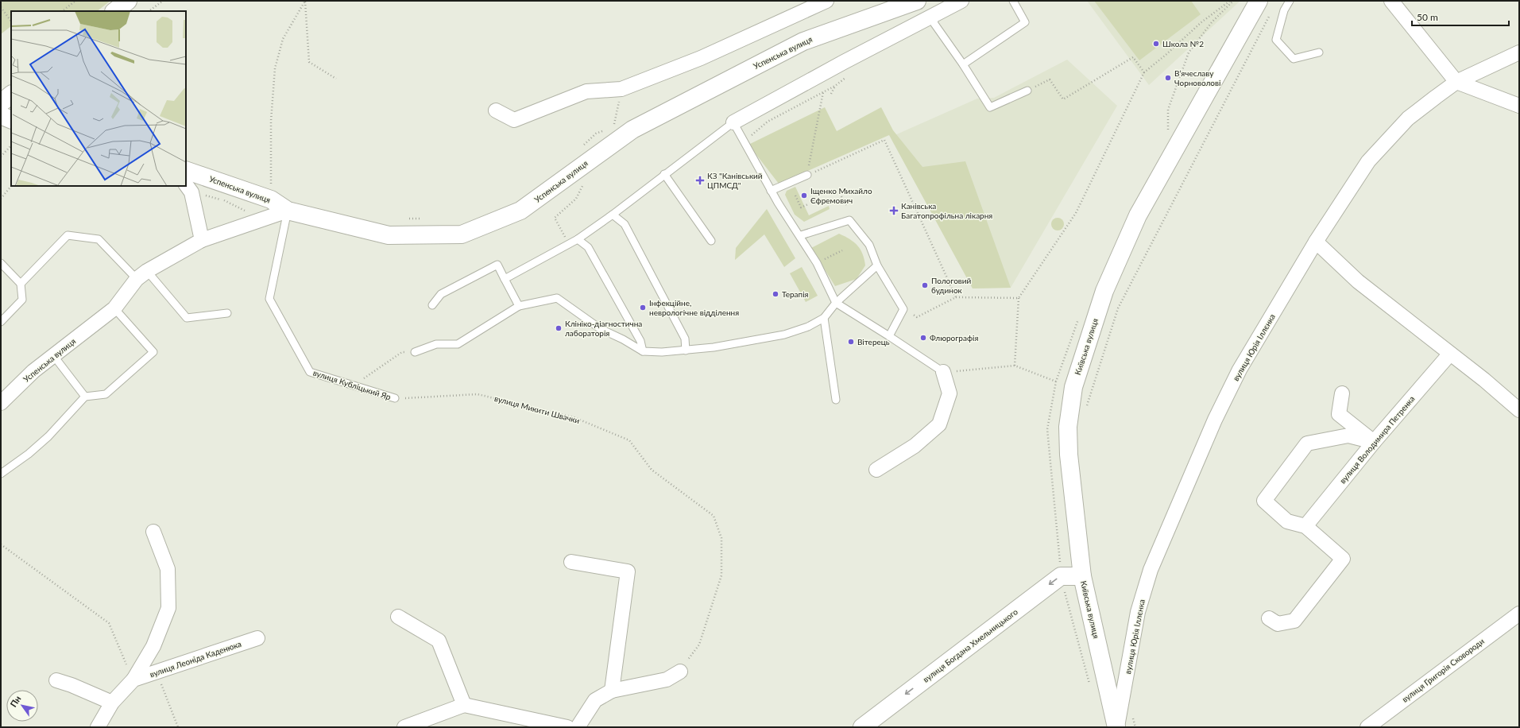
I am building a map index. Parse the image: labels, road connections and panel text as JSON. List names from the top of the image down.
{
  "streets": {
    "street": [
      "Успенська вулиця",
      "Київська вулиця",
      "вулиця Юрія Іллєнка",
      "вулиця Володимира Петренка",
      "вулиця Богдана Хмельницького",
      "вулиця Леоніда Каденюка",
      "вулиця Григорія Сковороди"
    ],
    "lane": ["вулиця Кубліцький Яр"],
    "path": ["вулиця Микити Швачки"]
  },
  "crossings": [
    ["Успенська вулиця", "вулиця Кубліцький Яр"],
    ["Київська вулиця", "вулиця Юрія Іллєнка"],
    ["вулиця Кубліцький Яр", "вулиця Микити Швачки"]
  ],
  "one_way": ["вулиця Богдана Хмельницького"],
  "places": {
    "other": [
      "Школа №2",
      "В’ячеславу Чорноволові",
      "Іщенко Михайло Єфремович",
      "Пологовий будинок",
      "Терапія",
      "Інфекційне, неврологічне відділення",
      "Клініко-діагностична лабораторія",
      "Флюрографія",
      "Вітерець"
    ],
    "health": ["КЗ \"Канівський ЦПМСД\"", "Канівська Багатопрофільна лікарня"]
  },
  "scale_bar": "50 m",
  "north": "top left"
}
